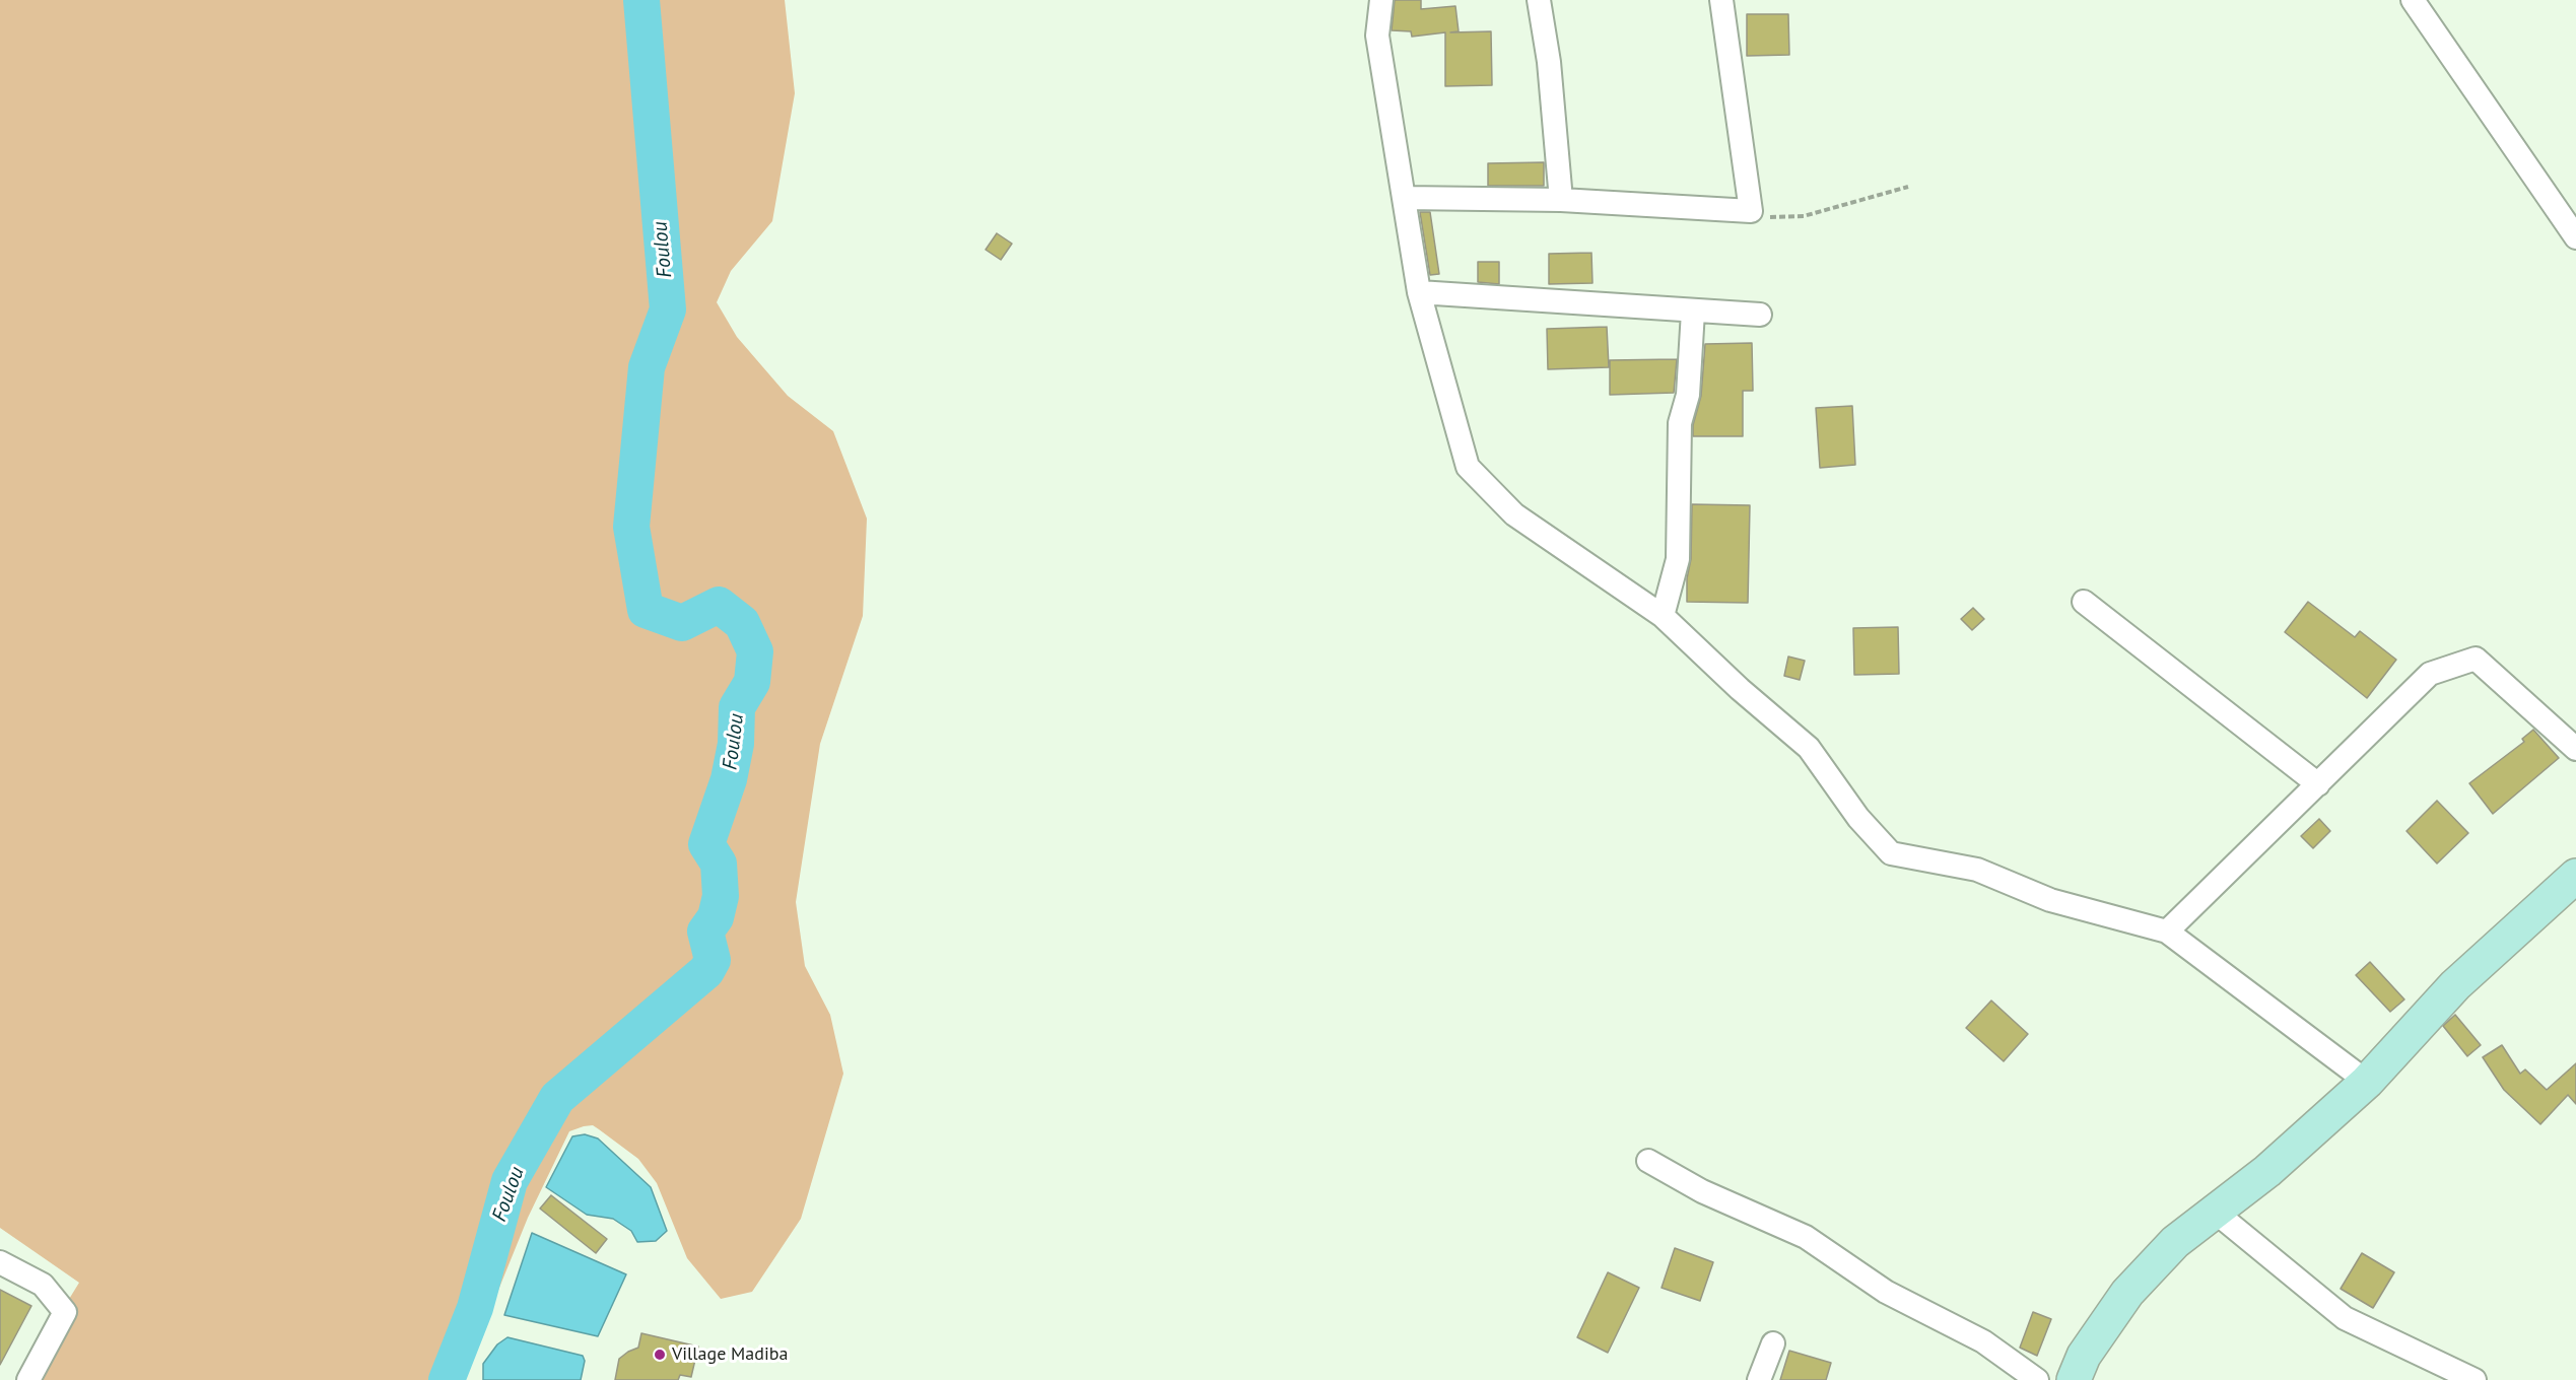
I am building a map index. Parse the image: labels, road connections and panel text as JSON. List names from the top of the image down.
{
  "water": ["Foulou"],
  "places": ["Village Madiba"]
}
